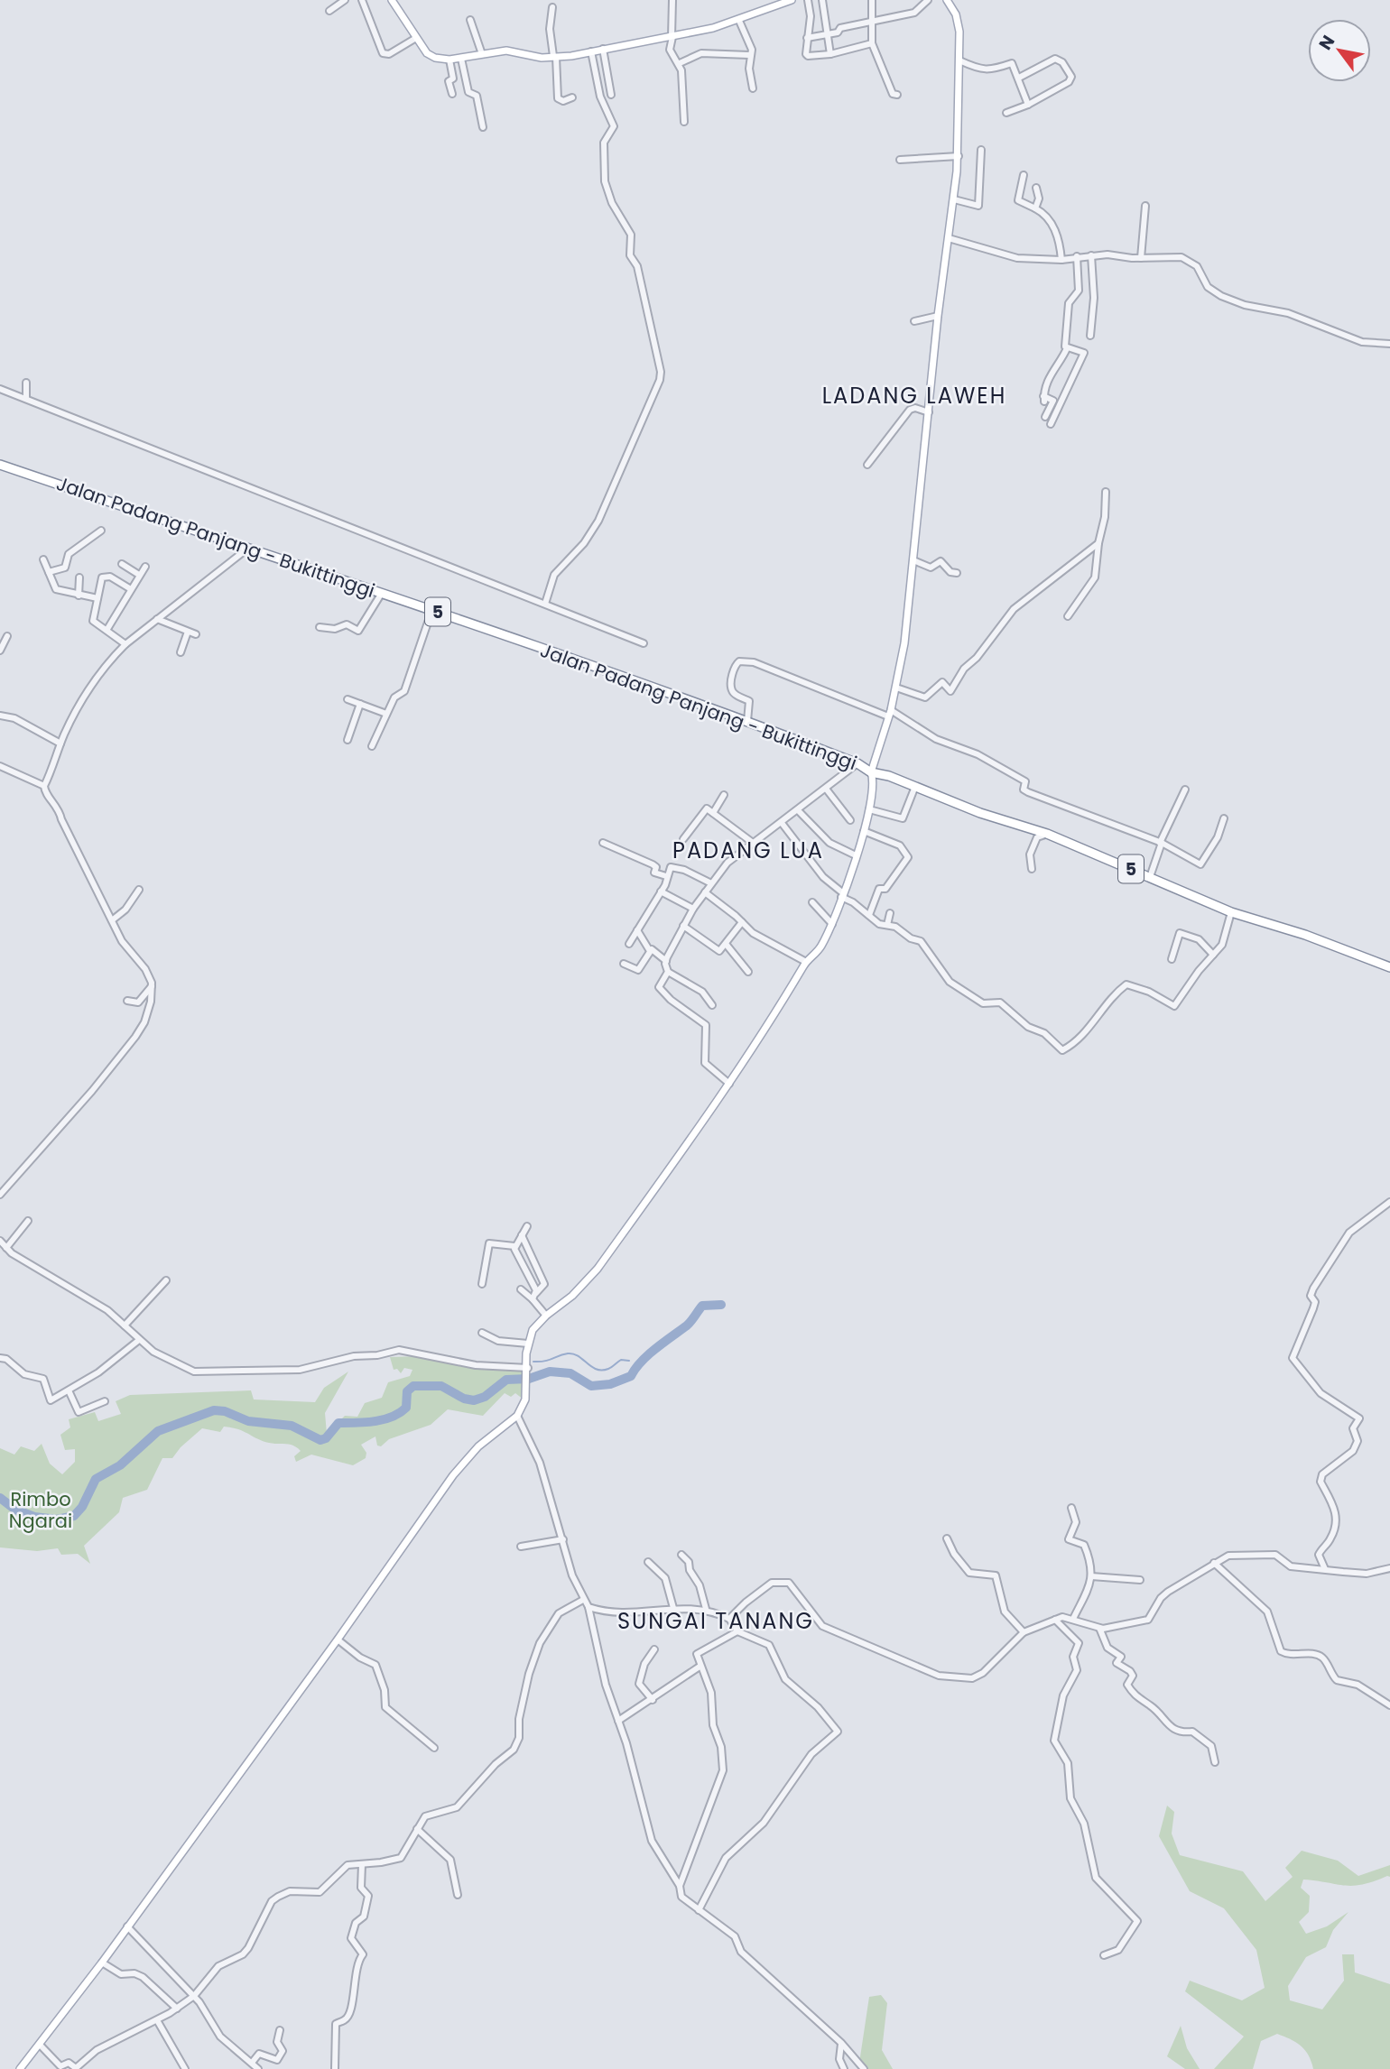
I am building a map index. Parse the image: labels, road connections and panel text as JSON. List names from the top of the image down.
{
  "streets": {
    "highway": ["Jalan Padang Panjang - Bukittinggi", "5"]
  },
  "districts": ["LADANG LAWEH", "PADANG LUA", "SUNGAI TANANG"],
  "parks": ["Rimbo Ngarai"],
  "north": "top left"
}
